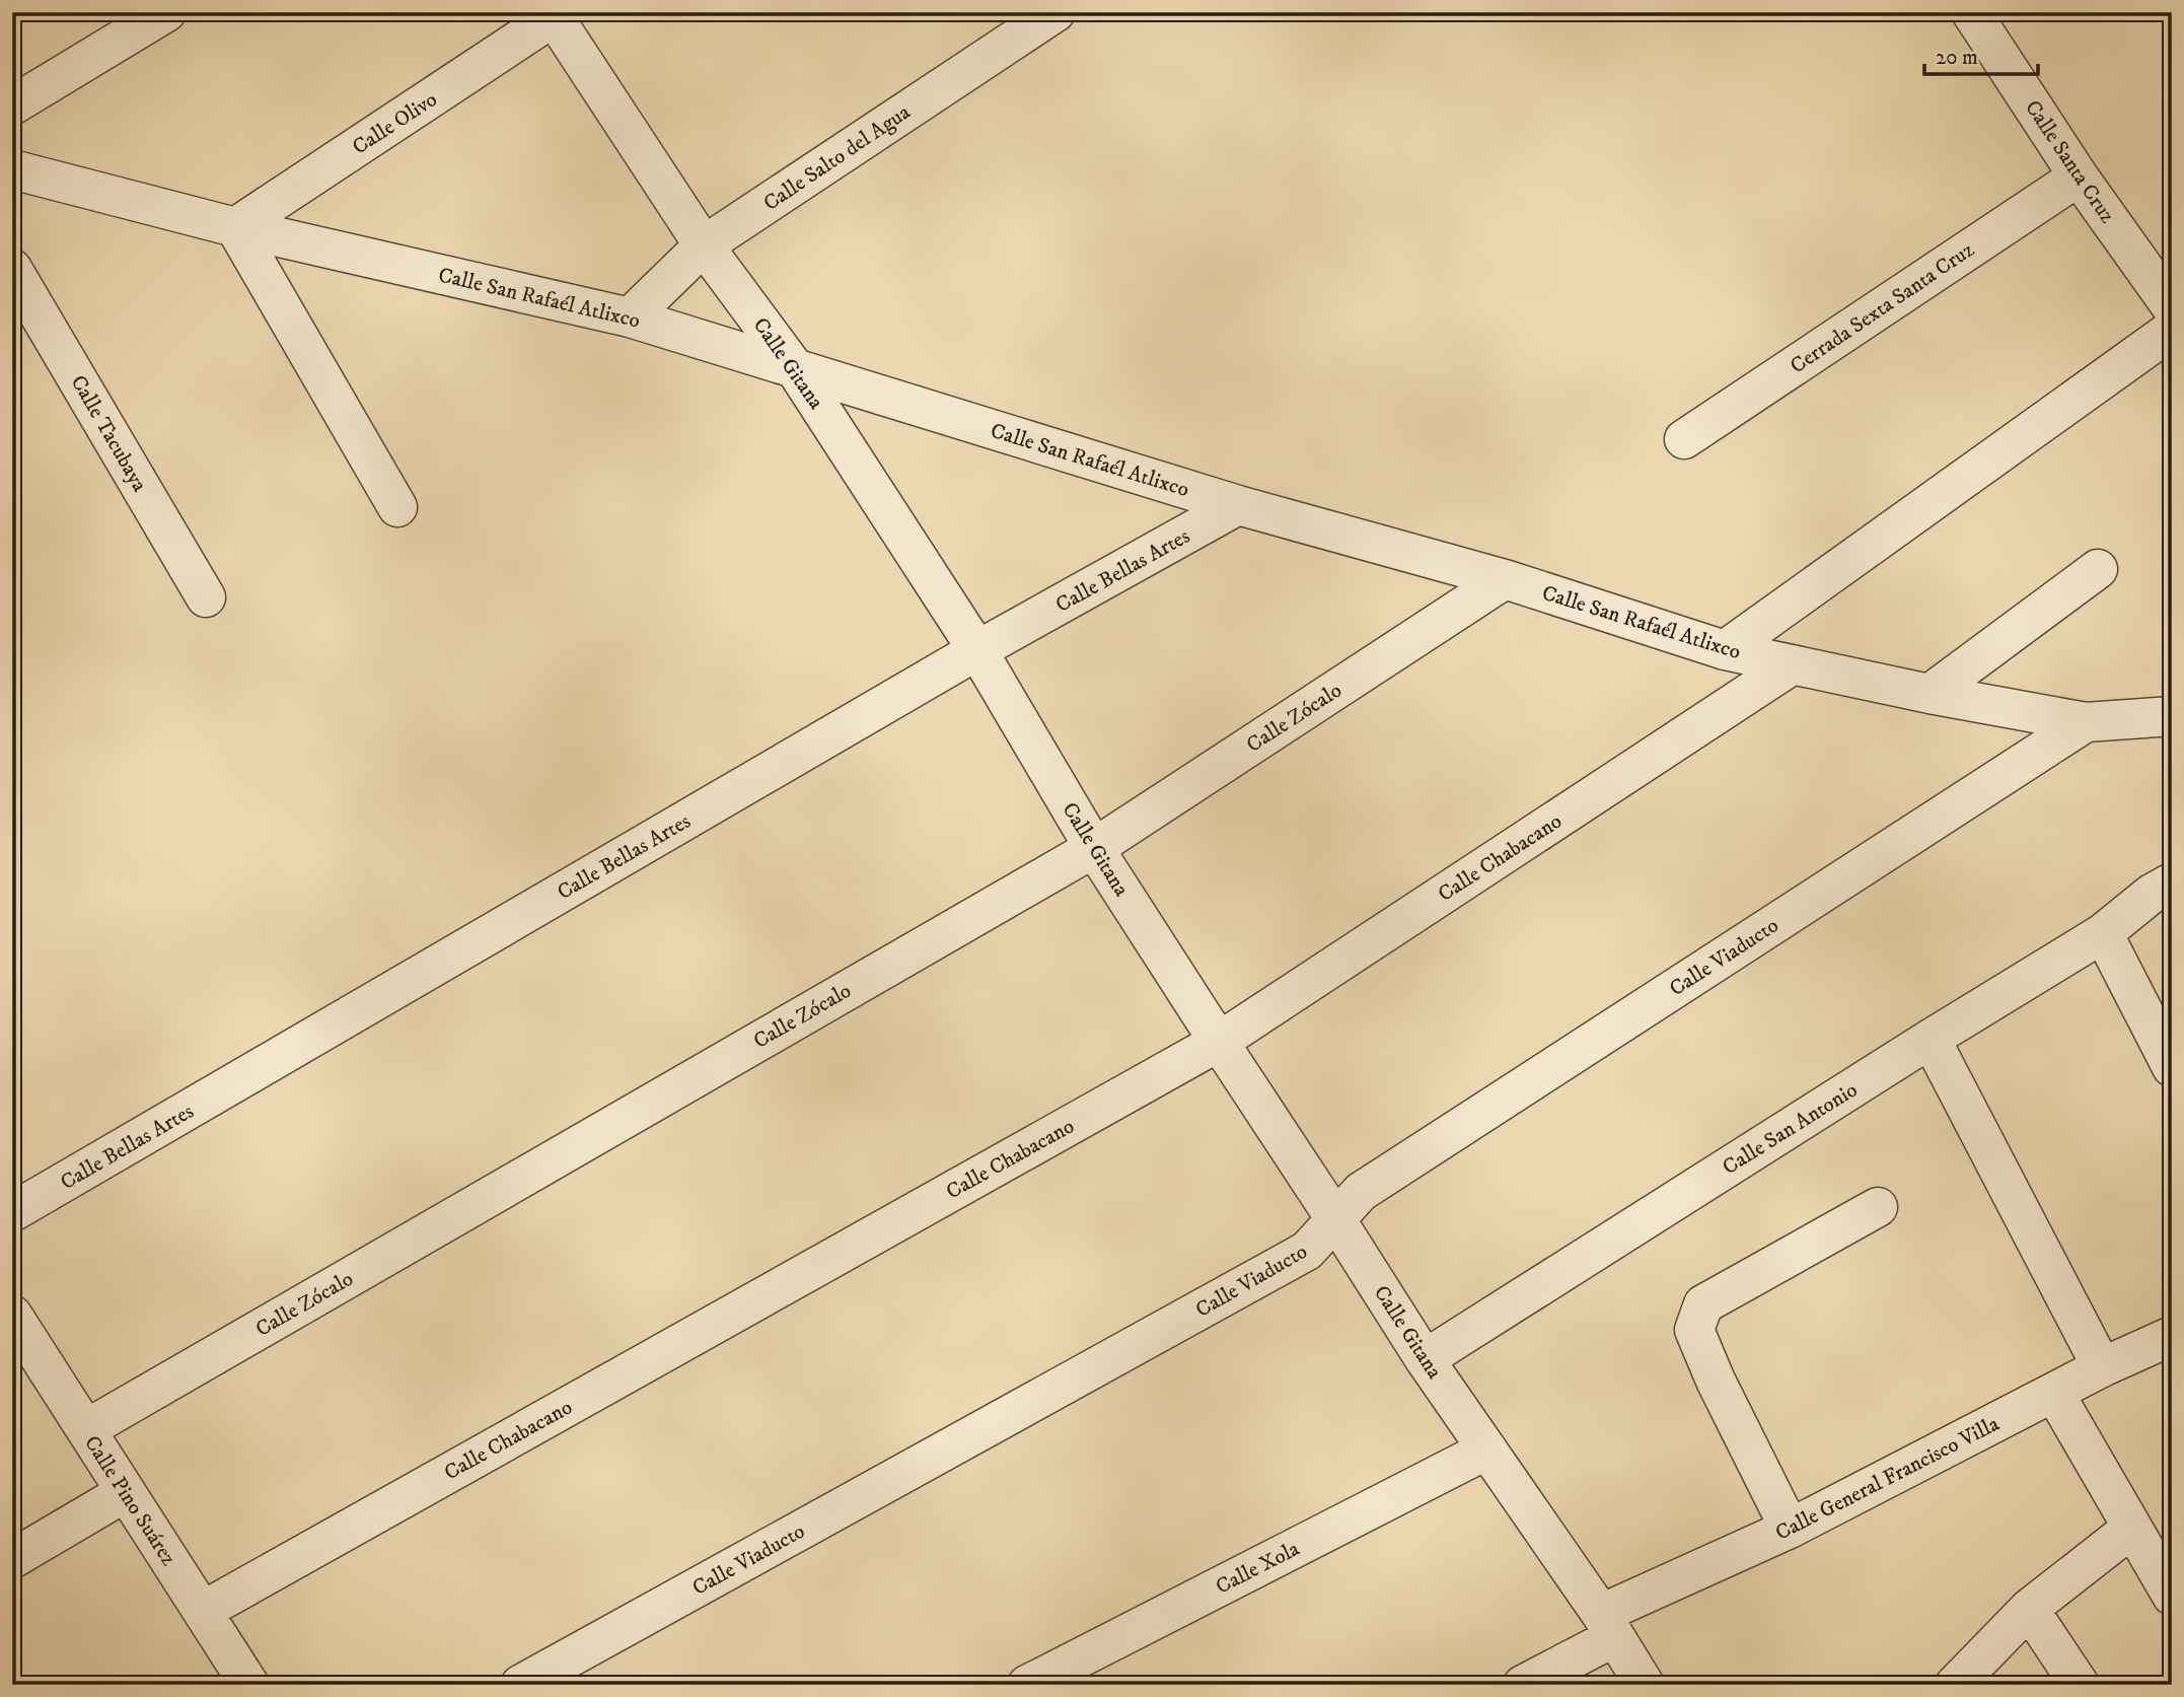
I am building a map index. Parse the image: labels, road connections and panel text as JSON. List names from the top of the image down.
{
  "streets": {
    "street": [
      "Calle Olivo",
      "Calle Salto del Agua",
      "Calle Santa Cruz",
      "Calle San Rafaél Atlixco",
      "Cerrada Sexta Santa Cruz",
      "Calle Gitana",
      "Calle Tacubaya",
      "Calle Bellas Artes",
      "Calle Zócalo",
      "Calle Chabacano",
      "Calle Viaducto",
      "Calle San Antonio",
      "Calle General Francisco Villa",
      "Calle Pino Suárez",
      "Calle Xola"
    ]
  },
  "crossings": [
    ["Calle Olivo", "Calle San Rafaél Atlixco"],
    ["Calle Olivo", "Calle Gitana"],
    ["Calle Salto del Agua", "Calle San Rafaél Atlixco"],
    ["Calle Salto del Agua", "Calle Gitana"],
    ["Calle Santa Cruz", "Cerrada Sexta Santa Cruz"],
    ["Calle San Rafaél Atlixco", "Calle Gitana"],
    ["Calle San Rafaél Atlixco", "Calle Bellas Artes"],
    ["Calle San Rafaél Atlixco", "Calle Zócalo"],
    ["Calle San Rafaél Atlixco", "Calle Chabacano"],
    ["Calle San Rafaél Atlixco", "Calle Viaducto"],
    ["Calle Gitana", "Calle Bellas Artes"],
    ["Calle Gitana", "Calle Zócalo"],
    ["Calle Gitana", "Calle Chabacano"],
    ["Calle Gitana", "Calle Viaducto"],
    ["Calle Gitana", "Calle San Antonio"],
    ["Calle Gitana", "Calle General Francisco Villa"],
    ["Calle Gitana", "Calle Xola"],
    ["Calle Zócalo", "Calle Pino Suárez"],
    ["Calle Chabacano", "Calle Pino Suárez"]
  ],
  "scale_bar": "20 m"
}
